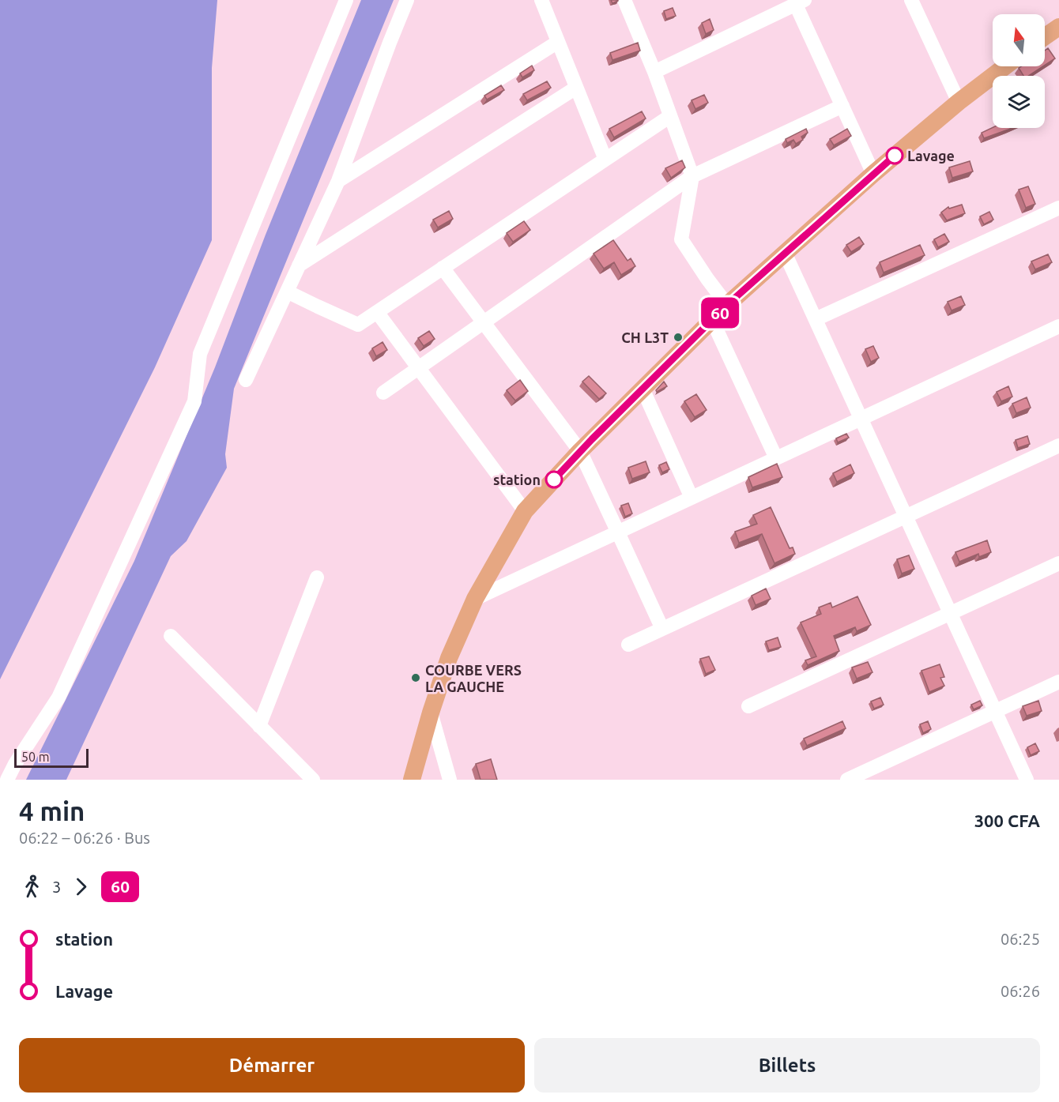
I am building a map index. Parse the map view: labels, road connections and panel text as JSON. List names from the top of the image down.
{
  "places": [
    "Lavage",
    "CH L3T",
    "station",
    "COURBE VERS LA GAUCHE"
  ],
  "lines": ["bus line 60"],
  "scale_bar": "50 m",
  "north": "top",
  "page": {
    "on_map": "60",
    "scale": "50 m",
    "heading": ["4 min", "06:22 – 06:26 · Bus", "300 CFA"],
    "legs": ["3", "60"],
    "list": [
      {
        "name": "station",
        "value": "06:25"
      },
      {
        "name": "Lavage",
        "value": "06:26"
      }
    ],
    "buttons": ["Démarrer", "Billets"]
  }
}
